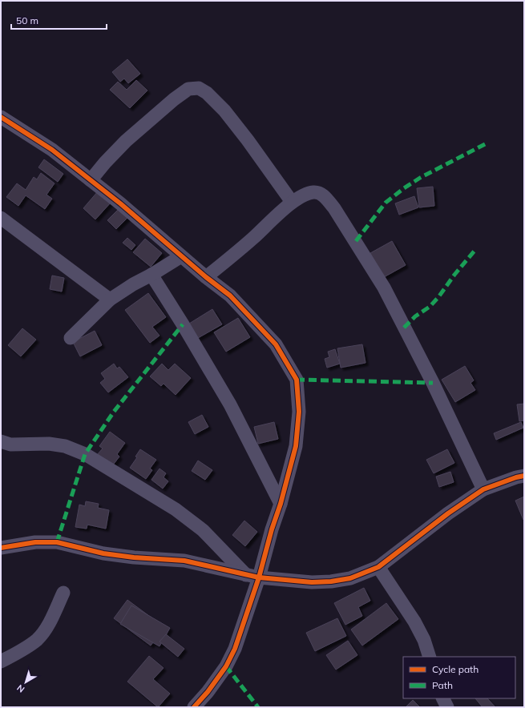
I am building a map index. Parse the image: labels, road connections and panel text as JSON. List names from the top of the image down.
{
  "legend": ["Cycle path", "Path"],
  "scale_bar": "50 m",
  "north": "bottom left"
}
